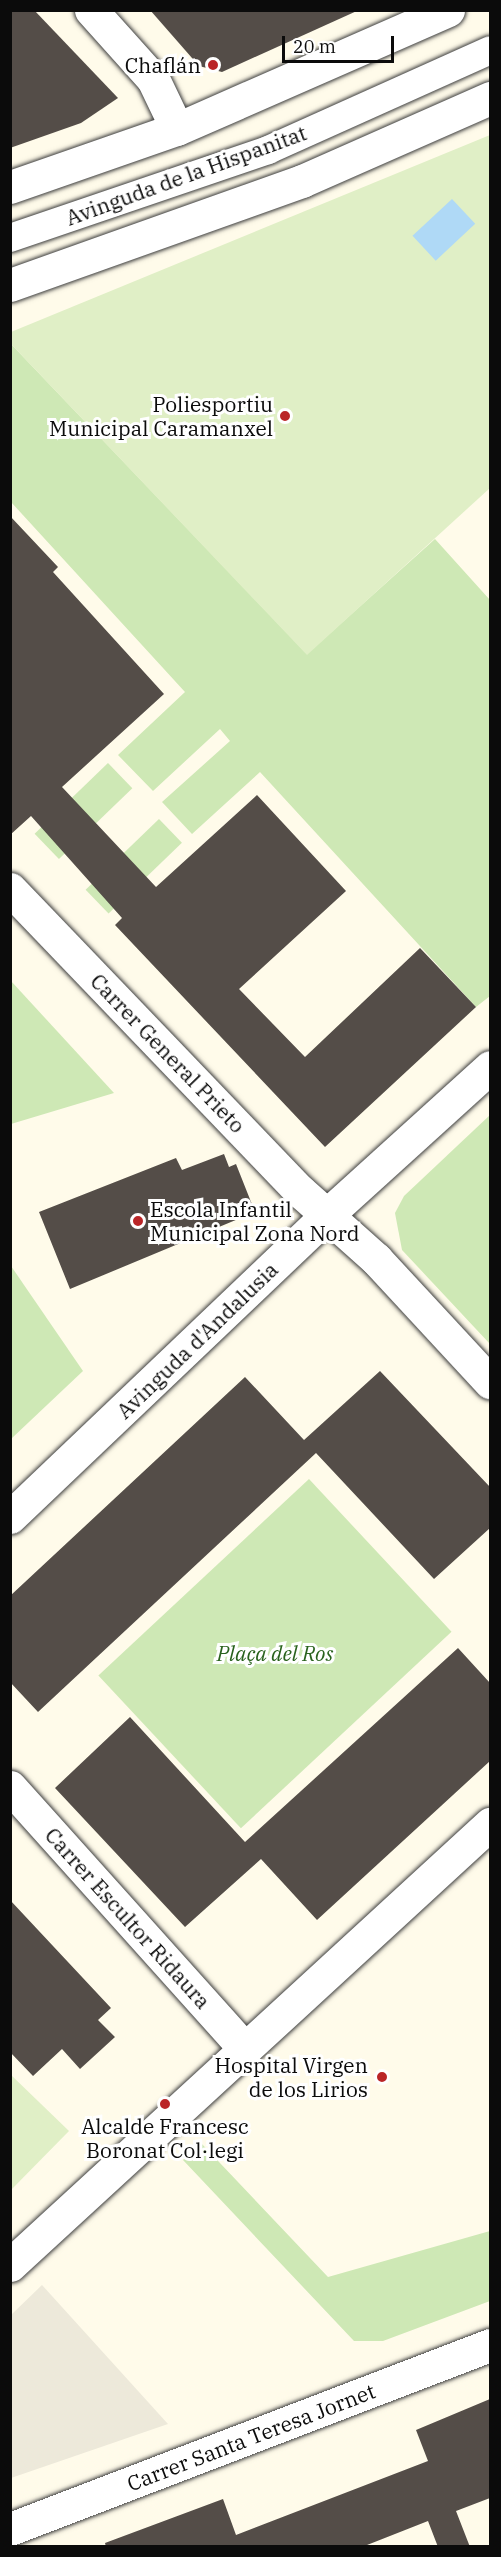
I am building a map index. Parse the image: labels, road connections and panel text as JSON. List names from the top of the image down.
{
  "streets": {
    "street": [
      "Avinguda de la Hispanitat",
      "Carrer General Prieto",
      "Avinguda d'Andalusia",
      "Carrer Escultor Ridaura",
      "Carrer Santa Teresa Jornet"
    ]
  },
  "crossings": [
    ["Carrer General Prieto", "Avinguda d'Andalusia"]
  ],
  "parks": ["Plaça del Ros"],
  "places": [
    "Chaflán",
    "Poliesportiu Municipal Caramanxel",
    "Escola Infantil Municipal Zona Nord",
    "Hospital Virgen de los Lirios",
    "Alcalde Francesc Boronat Col·legi"
  ],
  "scale_bar": "20 m"
}
